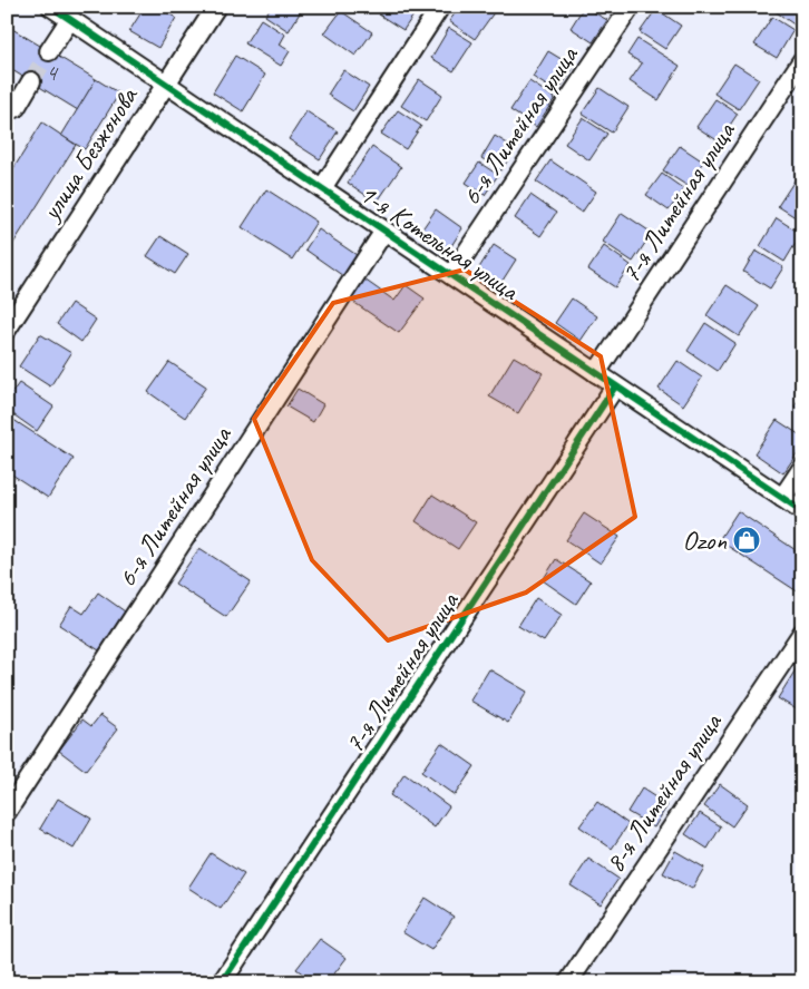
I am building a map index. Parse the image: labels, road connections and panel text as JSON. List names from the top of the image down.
{
  "streets": {
    "street": [
      "6-я Литейная улица",
      "улица Безжонова",
      "7-я Литейная улица",
      "1-я Котельная улица",
      "8-я Литейная улица"
    ]
  },
  "crossings": [
    ["6-я Литейная улица", "1-я Котельная улица"],
    ["улица Безжонова", "1-я Котельная улица"],
    ["7-я Литейная улица", "1-я Котельная улица"]
  ],
  "places": {
    "shop": ["Ozon"]
  },
  "house_numbers": ["4"]
}
